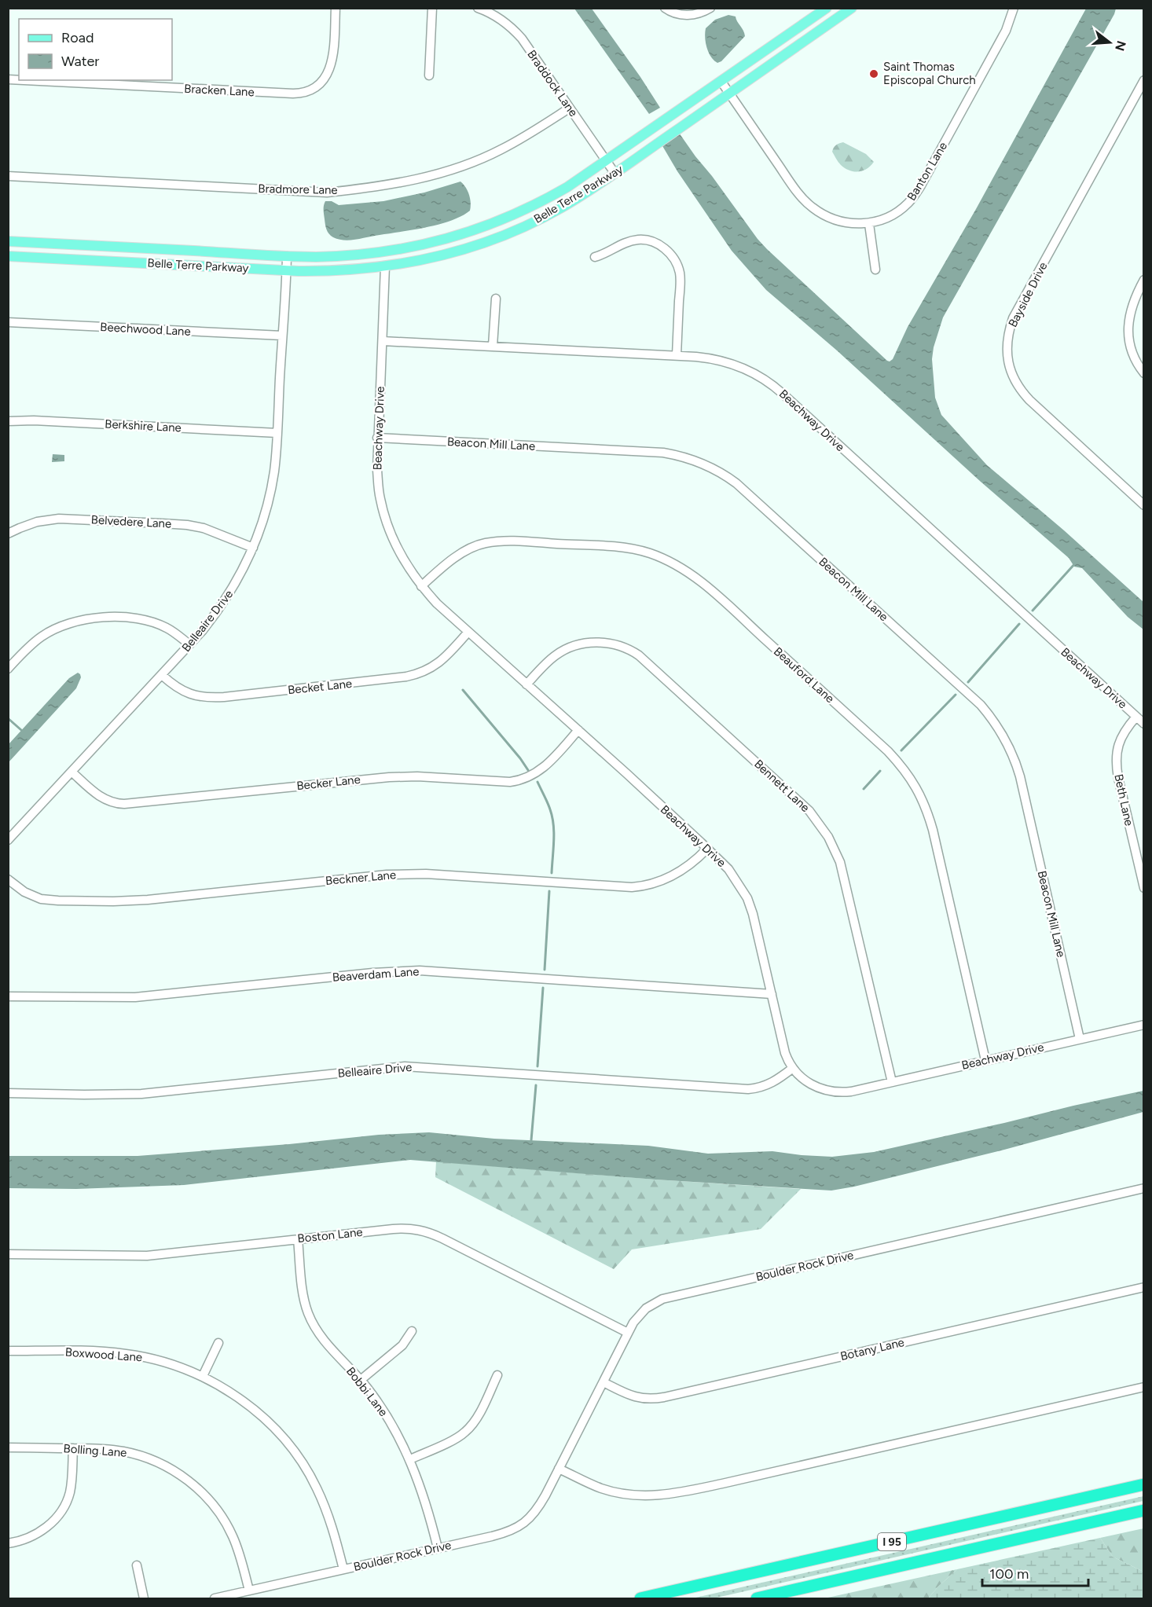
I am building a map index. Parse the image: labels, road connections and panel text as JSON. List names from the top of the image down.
{
  "streets": {
    "highway": ["I 95"],
    "main road": ["Belle Terre Parkway"],
    "street": [
      "Braddock Lane",
      "Bracken Lane",
      "Banton Lane",
      "Bradmore Lane",
      "Bayside Drive",
      "Beechwood Lane",
      "Beachway Drive",
      "Berkshire Lane",
      "Beacon Mill Lane",
      "Belvedere Lane",
      "Belleaire Drive",
      "Beauford Lane",
      "Becket Lane",
      "Becker Lane",
      "Bennett Lane",
      "Beth Lane",
      "Beckner Lane",
      "Beaverdam Lane",
      "Boston Lane",
      "Boulder Rock Drive",
      "Botany Lane",
      "Boxwood Lane",
      "Bobbi Lane",
      "Bolling Lane"
    ]
  },
  "crossings": [
    ["Braddock Lane", "Bradmore Lane"],
    ["Braddock Lane", "Belle Terre Parkway"],
    ["Banton Lane", "Belle Terre Parkway"],
    ["Belle Terre Parkway", "Beachway Drive"],
    ["Belle Terre Parkway", "Belleaire Drive"],
    ["Beechwood Lane", "Belleaire Drive"],
    ["Beachway Drive", "Beacon Mill Lane"],
    ["Beachway Drive", "Belleaire Drive"],
    ["Beachway Drive", "Beauford Lane"],
    ["Beachway Drive", "Becket Lane"],
    ["Beachway Drive", "Becker Lane"],
    ["Beachway Drive", "Bennett Lane"],
    ["Beachway Drive", "Beth Lane"],
    ["Beachway Drive", "Beckner Lane"],
    ["Beachway Drive", "Beaverdam Lane"],
    ["Berkshire Lane", "Belleaire Drive"],
    ["Belvedere Lane", "Belleaire Drive"],
    ["Belleaire Drive", "Becket Lane"],
    ["Belleaire Drive", "Becker Lane"],
    ["Boston Lane", "Boulder Rock Drive"],
    ["Boston Lane", "Bobbi Lane"],
    ["Boulder Rock Drive", "Botany Lane"],
    ["Boulder Rock Drive", "Boxwood Lane"],
    ["Boulder Rock Drive", "Bobbi Lane"],
    ["Boulder Rock Drive", "Bolling Lane"]
  ],
  "places": ["Saint Thomas Episcopal Church"],
  "legend": ["Road", "Water"],
  "scale_bar": "100 m",
  "north": "right"
}
